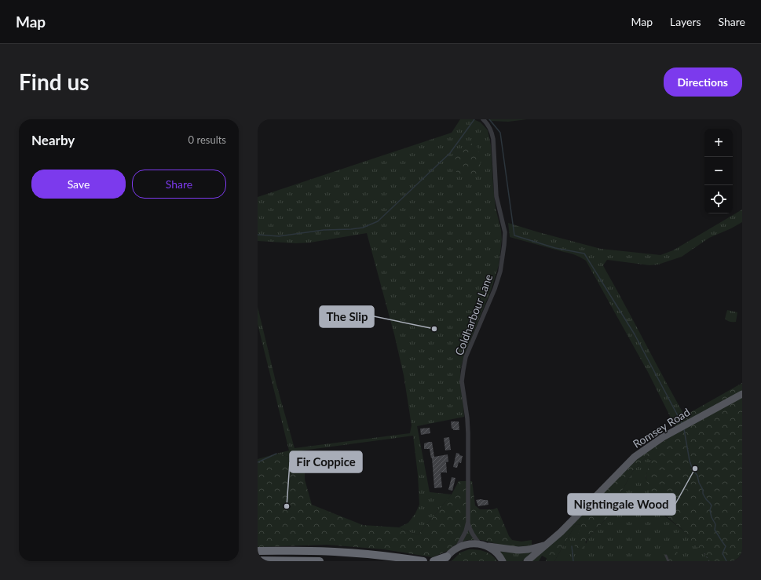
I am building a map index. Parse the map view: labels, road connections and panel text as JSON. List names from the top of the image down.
{
  "streets": {
    "main road": ["Romsey Road"],
    "street": ["Coldharbour Lane"]
  },
  "places": ["The Slip", "Nightingale Wood", "Fir Coppice"],
  "page": {
    "header": "Map",
    "nav": ["Map", "Layers", "Share"],
    "buttons": [
      "Directions",
      ["Save", "Share"]
    ],
    "title": "Find us",
    "heading": ["Nearby", "0 results"],
    "map_buttons": ["+", "−"]
  }
}
